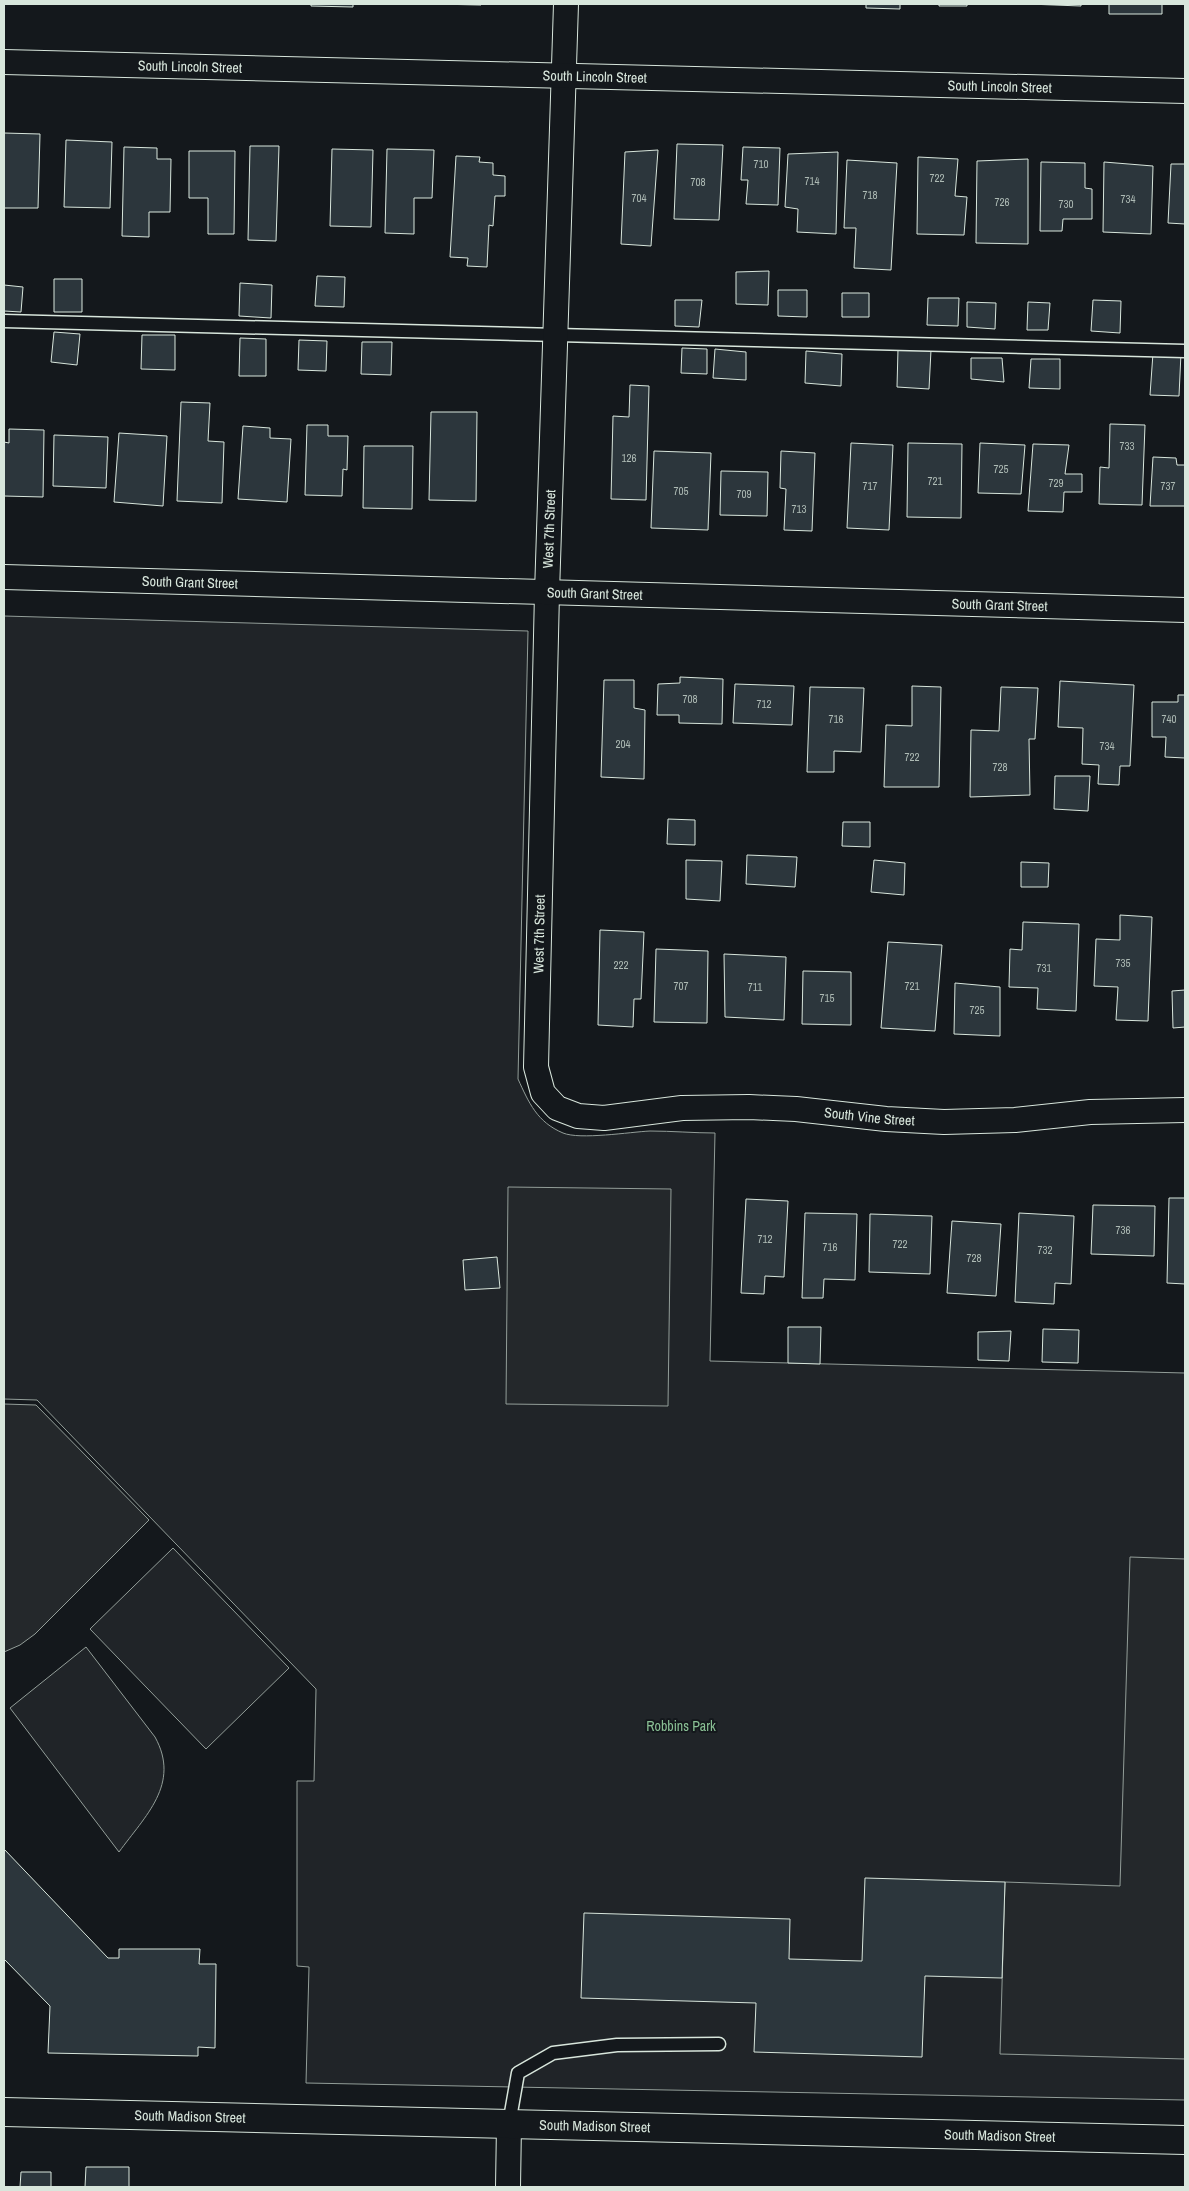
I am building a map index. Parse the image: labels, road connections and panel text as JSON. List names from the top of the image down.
{
  "streets": {
    "street": [
      "South Lincoln Street",
      "West 7th Street",
      "South Grant Street",
      "South Vine Street",
      "South Madison Street"
    ]
  },
  "crossings": [
    ["South Lincoln Street", "West 7th Street"],
    ["West 7th Street", "South Grant Street"],
    ["West 7th Street", "South Vine Street"]
  ],
  "parks": ["Robbins Park"],
  "house_numbers": [
    "710",
    "722",
    "714",
    "708",
    "718",
    "704",
    "734",
    "726",
    "730",
    "733",
    "126",
    "725",
    "721",
    "729",
    "717",
    "737",
    "705",
    "709",
    "713",
    "708",
    "712",
    "716",
    "740",
    "204",
    "734",
    "722",
    "728",
    "735",
    "222",
    "731",
    "707",
    "721",
    "711",
    "715",
    "725",
    "736",
    "712",
    "722",
    "716",
    "732",
    "728"
  ]
}
